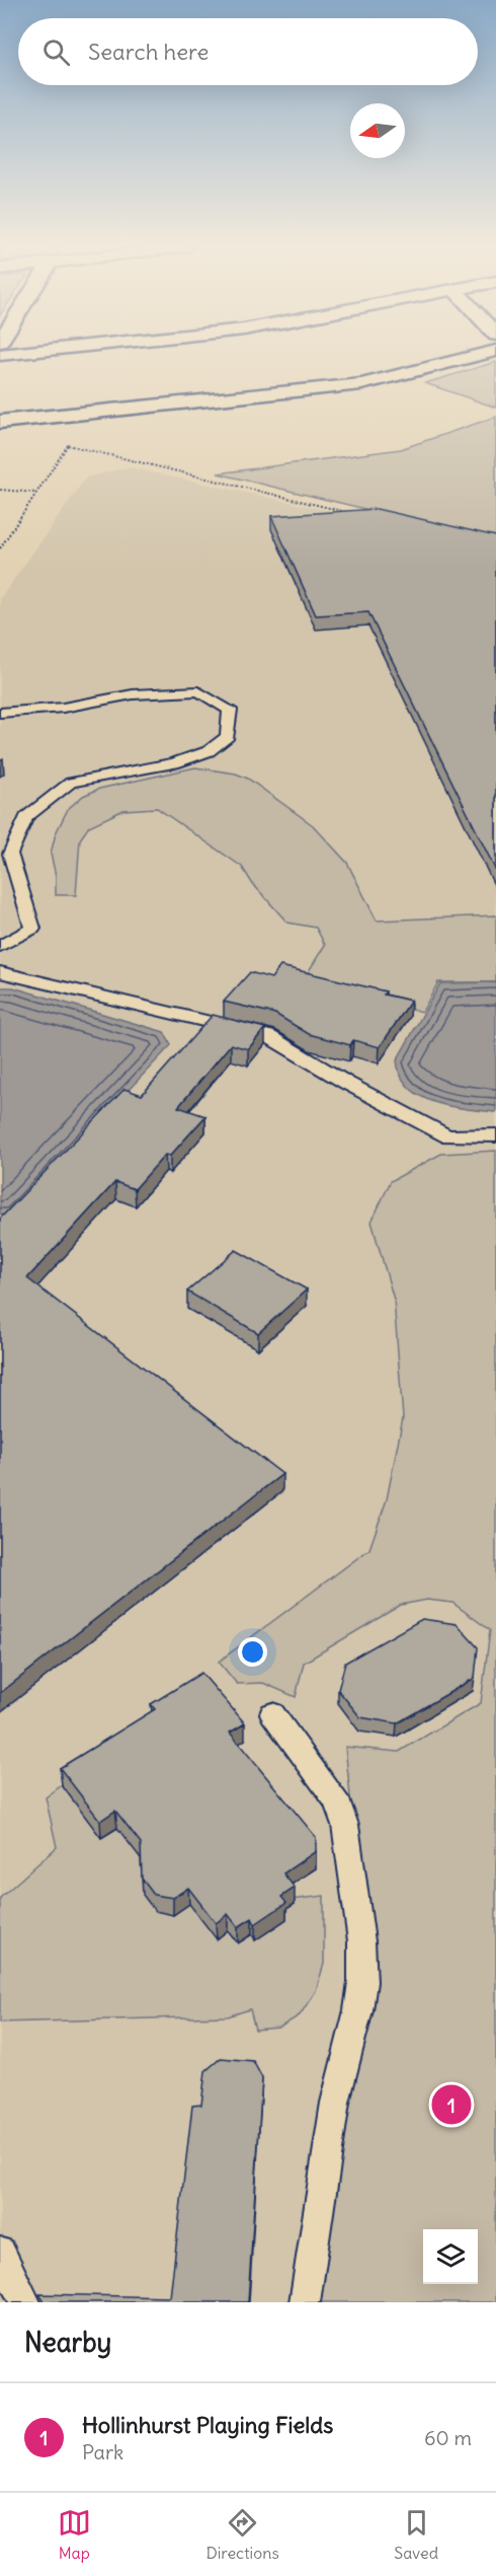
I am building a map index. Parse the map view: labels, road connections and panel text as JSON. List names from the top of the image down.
{
  "north": "left",
  "page": {
    "search": "Search here",
    "pins": "1",
    "heading": "Nearby",
    "list": [
      {
        "mark": "1",
        "name": "Hollinhurst Playing Fields",
        "note": "Park",
        "value": "60 m"
      }
    ],
    "nav": ["Map", "Directions", "Saved"]
  }
}
